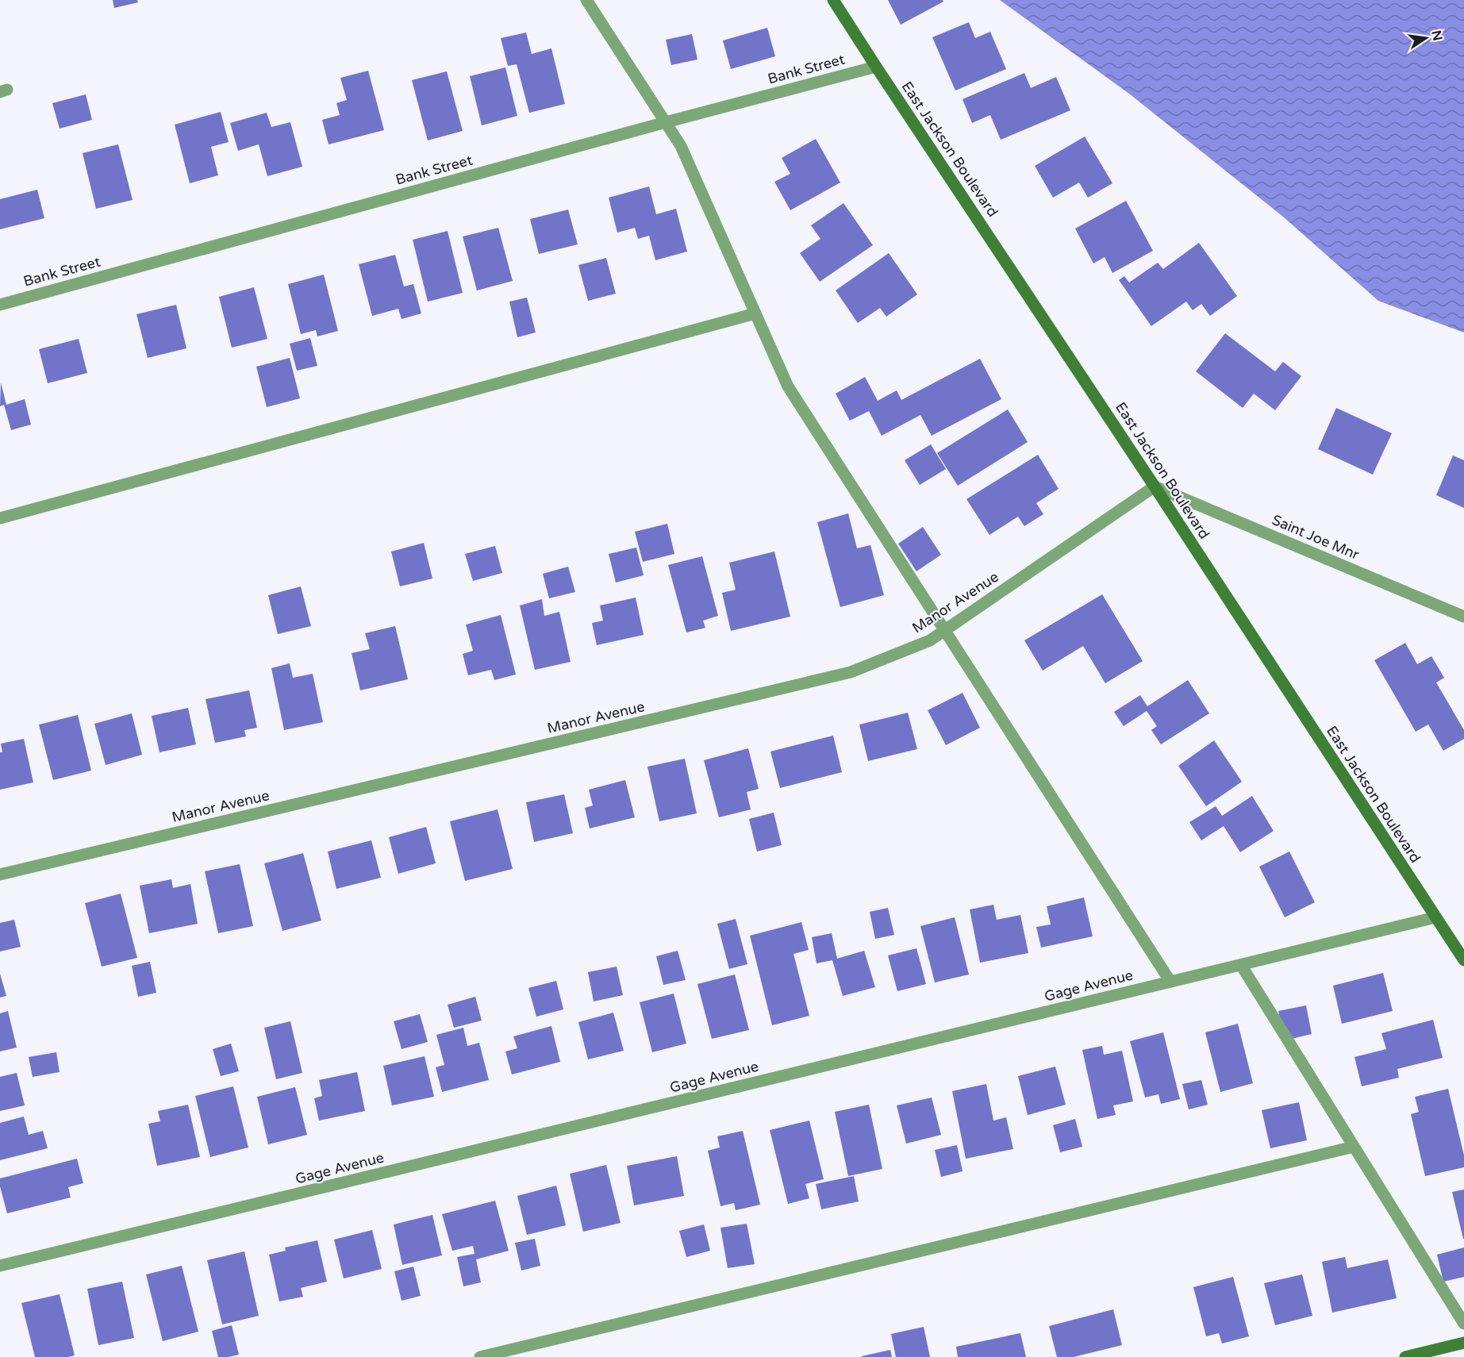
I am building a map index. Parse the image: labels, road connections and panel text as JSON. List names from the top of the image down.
{
  "streets": {
    "main road": ["East Jackson Boulevard"],
    "street": [
      "Bank Street",
      "Saint Joe Mnr",
      "Manor Avenue",
      "Gage Avenue"
    ]
  },
  "crossings": [
    ["Bank Street", "East Jackson Boulevard"],
    ["East Jackson Boulevard", "Saint Joe Mnr"],
    ["East Jackson Boulevard", "Manor Avenue"],
    ["East Jackson Boulevard", "Gage Avenue"],
    ["Saint Joe Mnr", "Manor Avenue"]
  ],
  "north": "right"
}
